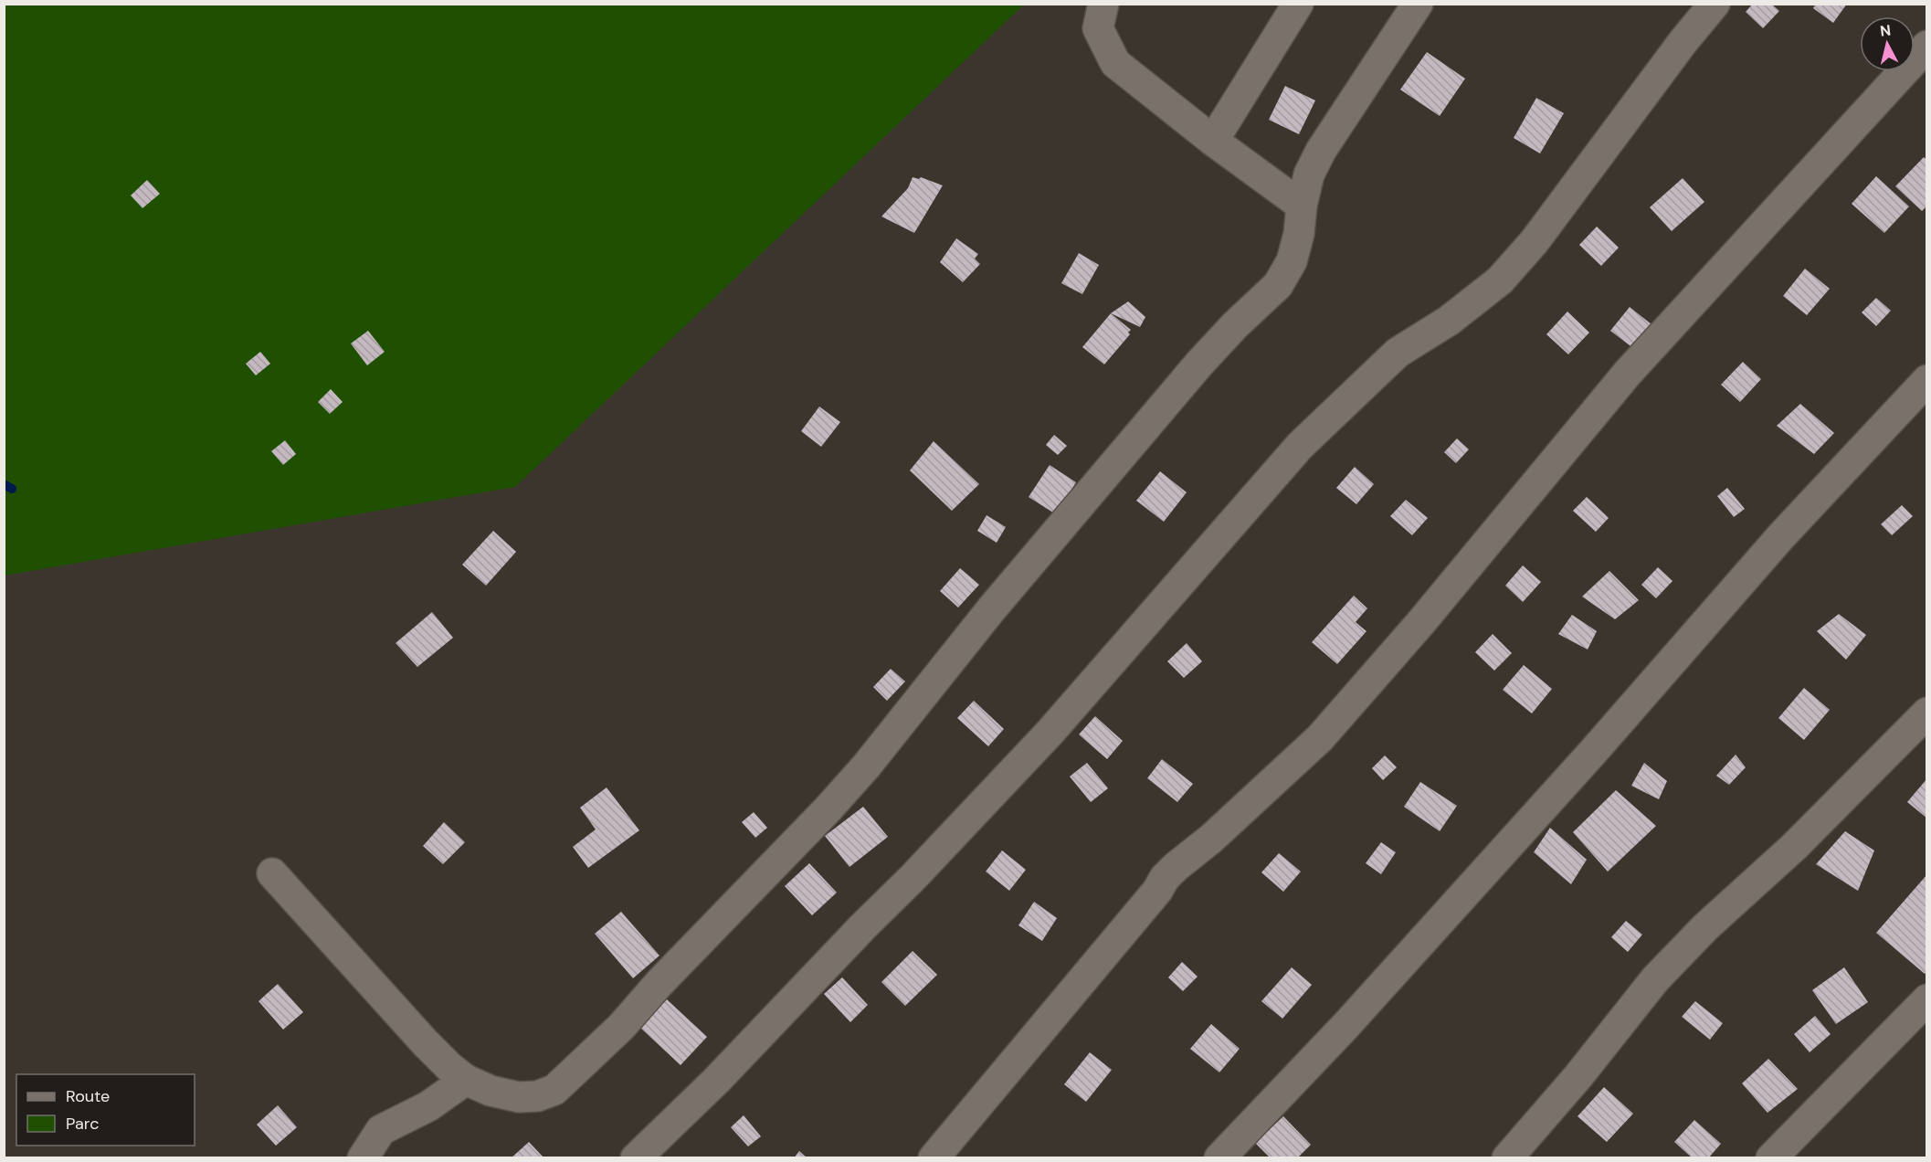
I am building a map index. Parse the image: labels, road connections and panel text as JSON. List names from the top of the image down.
{
  "legend": ["Route", "Parc"],
  "north": "top"
}
